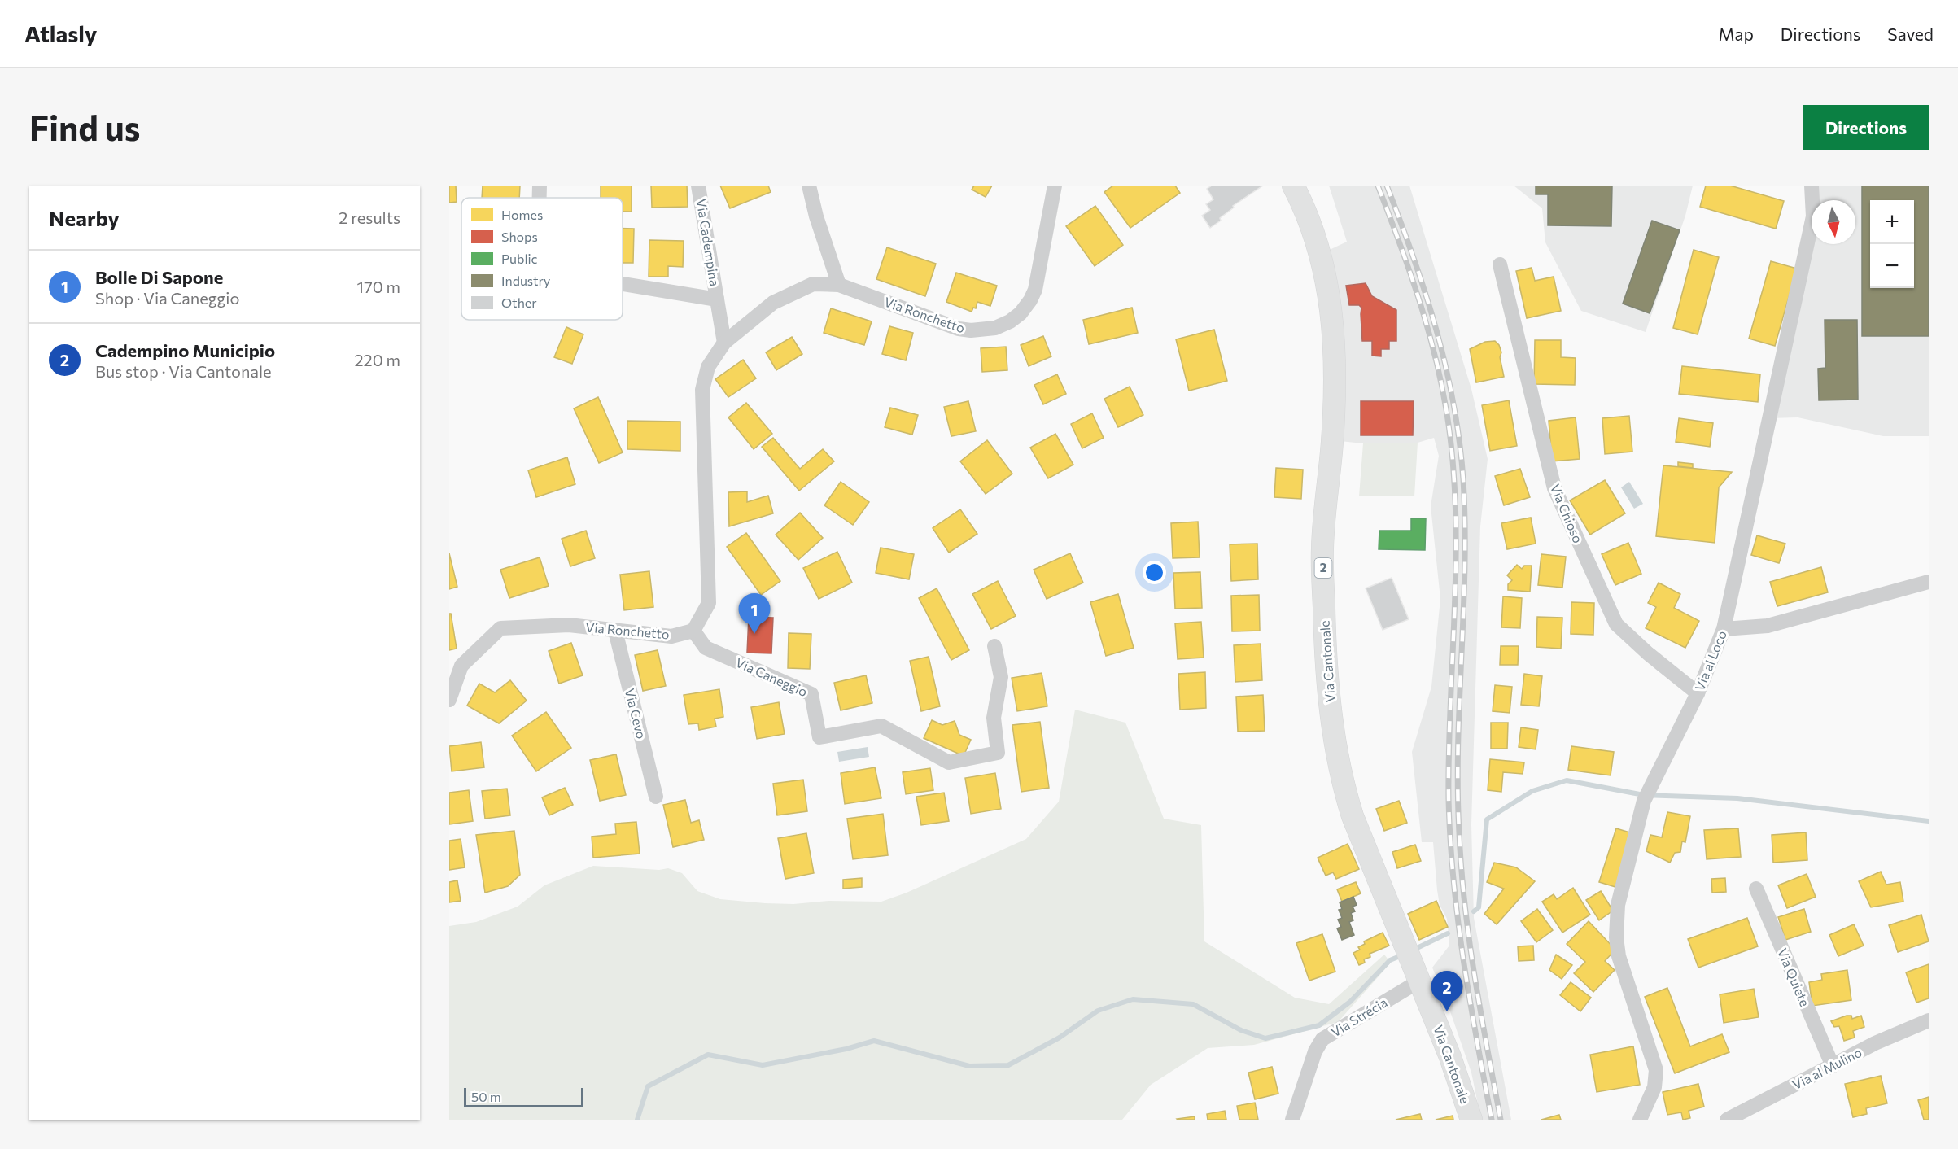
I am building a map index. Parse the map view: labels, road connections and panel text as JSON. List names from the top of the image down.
{
  "streets": {
    "main road": ["2", "Via Cantonale"],
    "street": [
      "Via Cadempina",
      "Via Ronchetto",
      "Via Chioso",
      "Via al Loco",
      "Via Caneggio",
      "Via Cevo",
      "Via Quiete",
      "Via Strécia",
      "Via al Mulino"
    ]
  },
  "crossings": [
    ["Via Ronchetto", "Via Caneggio"],
    ["Via Ronchetto", "Via Cevo"],
    ["Via Chioso", "Via al Loco"],
    ["Via Cantonale", "Via Strécia"],
    ["Via Quiete", "Via al Mulino"]
  ],
  "legend": [
    "Homes",
    "Shops",
    "Public",
    "Industry",
    "Other"
  ],
  "scale_bar": "50 m",
  "north": "bottom",
  "page": {
    "header": "Atlasly",
    "nav": ["Map", "Directions", "Saved"],
    "buttons": "Directions",
    "title": "Find us",
    "heading": ["Nearby", "2 results"],
    "map_buttons": ["+", "−"],
    "list": [
      {
        "mark": "1",
        "name": "Bolle Di Sapone",
        "note": "Shop · Via Caneggio",
        "value": "170 m"
      },
      {
        "mark": "2",
        "name": "Cadempino Municipio",
        "note": "Bus stop · Via Cantonale",
        "value": "220 m"
      }
    ],
    "pins": ["1", "2"],
    "scale": "50 m"
  }
}
